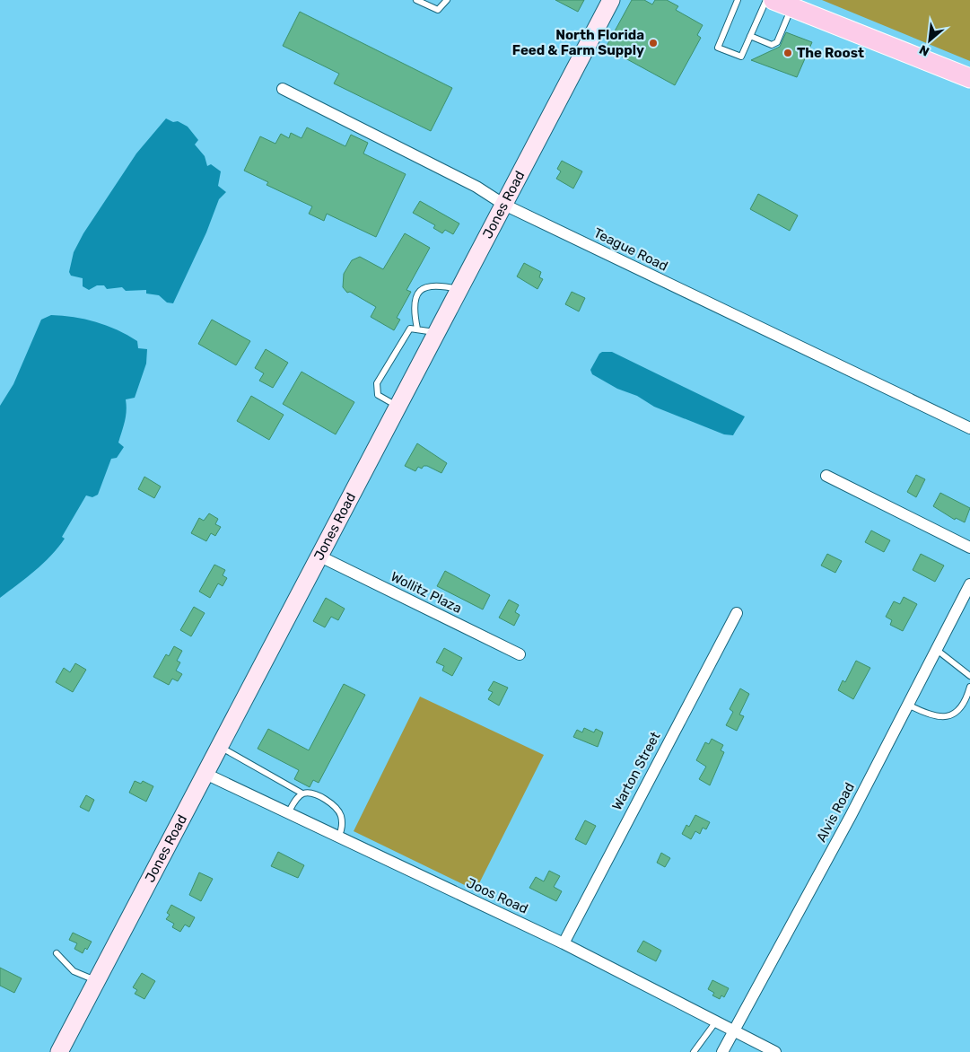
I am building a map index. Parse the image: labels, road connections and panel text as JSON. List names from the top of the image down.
{
  "streets": {
    "street": [
      "Jones Road",
      "Teague Road",
      "Wollitz Plaza",
      "Warton Street",
      "Alvis Road",
      "Joos Road"
    ]
  },
  "crossings": [
    ["Jones Road", "Teague Road"],
    ["Jones Road", "Wollitz Plaza"],
    ["Jones Road", "Joos Road"],
    ["Warton Street", "Joos Road"],
    ["Alvis Road", "Joos Road"]
  ],
  "places": ["North Florida Feed & Farm Supply", "The Roost"],
  "north": "bottom left"
}
